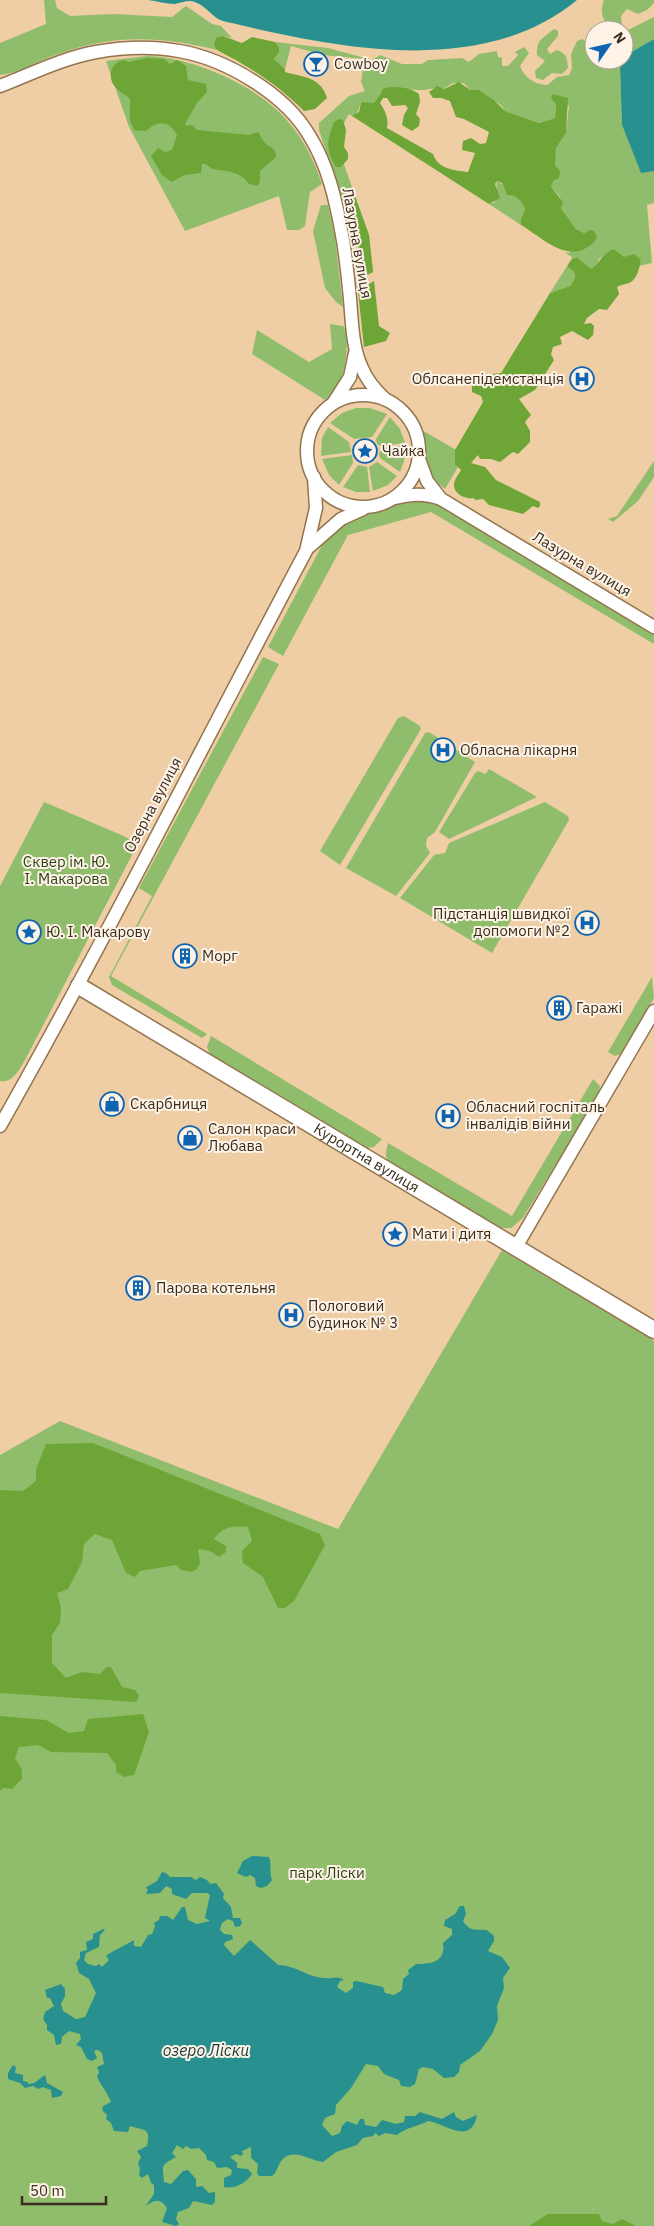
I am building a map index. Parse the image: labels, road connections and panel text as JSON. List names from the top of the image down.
{
  "streets": {
    "main road": ["Курортна вулиця"],
    "street": ["Лазурна вулиця", "Озерна вулиця"]
  },
  "crossings": [
    ["Лазурна вулиця", "Озерна вулиця"],
    ["Озерна вулиця", "Курортна вулиця"]
  ],
  "water": ["озеро Ліски"],
  "parks": ["Сквер ім. Ю. І. Макарова", "парк Ліски"],
  "places": {
    "bar": ["Cowboy"],
    "hospital": [
      "Облсанепідемстанція",
      "Обласна лікарня",
      "Підстанція швидкої допомоги №2",
      "Обласний госпіталь інвалідів війни",
      "Пологовий будинок № 3"
    ],
    "place": ["Чайка", "Ю. І. Макарову", "Мати і дитя"],
    "building": ["Морг", "Гаражі", "Парова котельня"],
    "shop": ["Скарбниця", "Салон краси Любава"]
  },
  "scale_bar": "50 m",
  "north": "top right"
}
